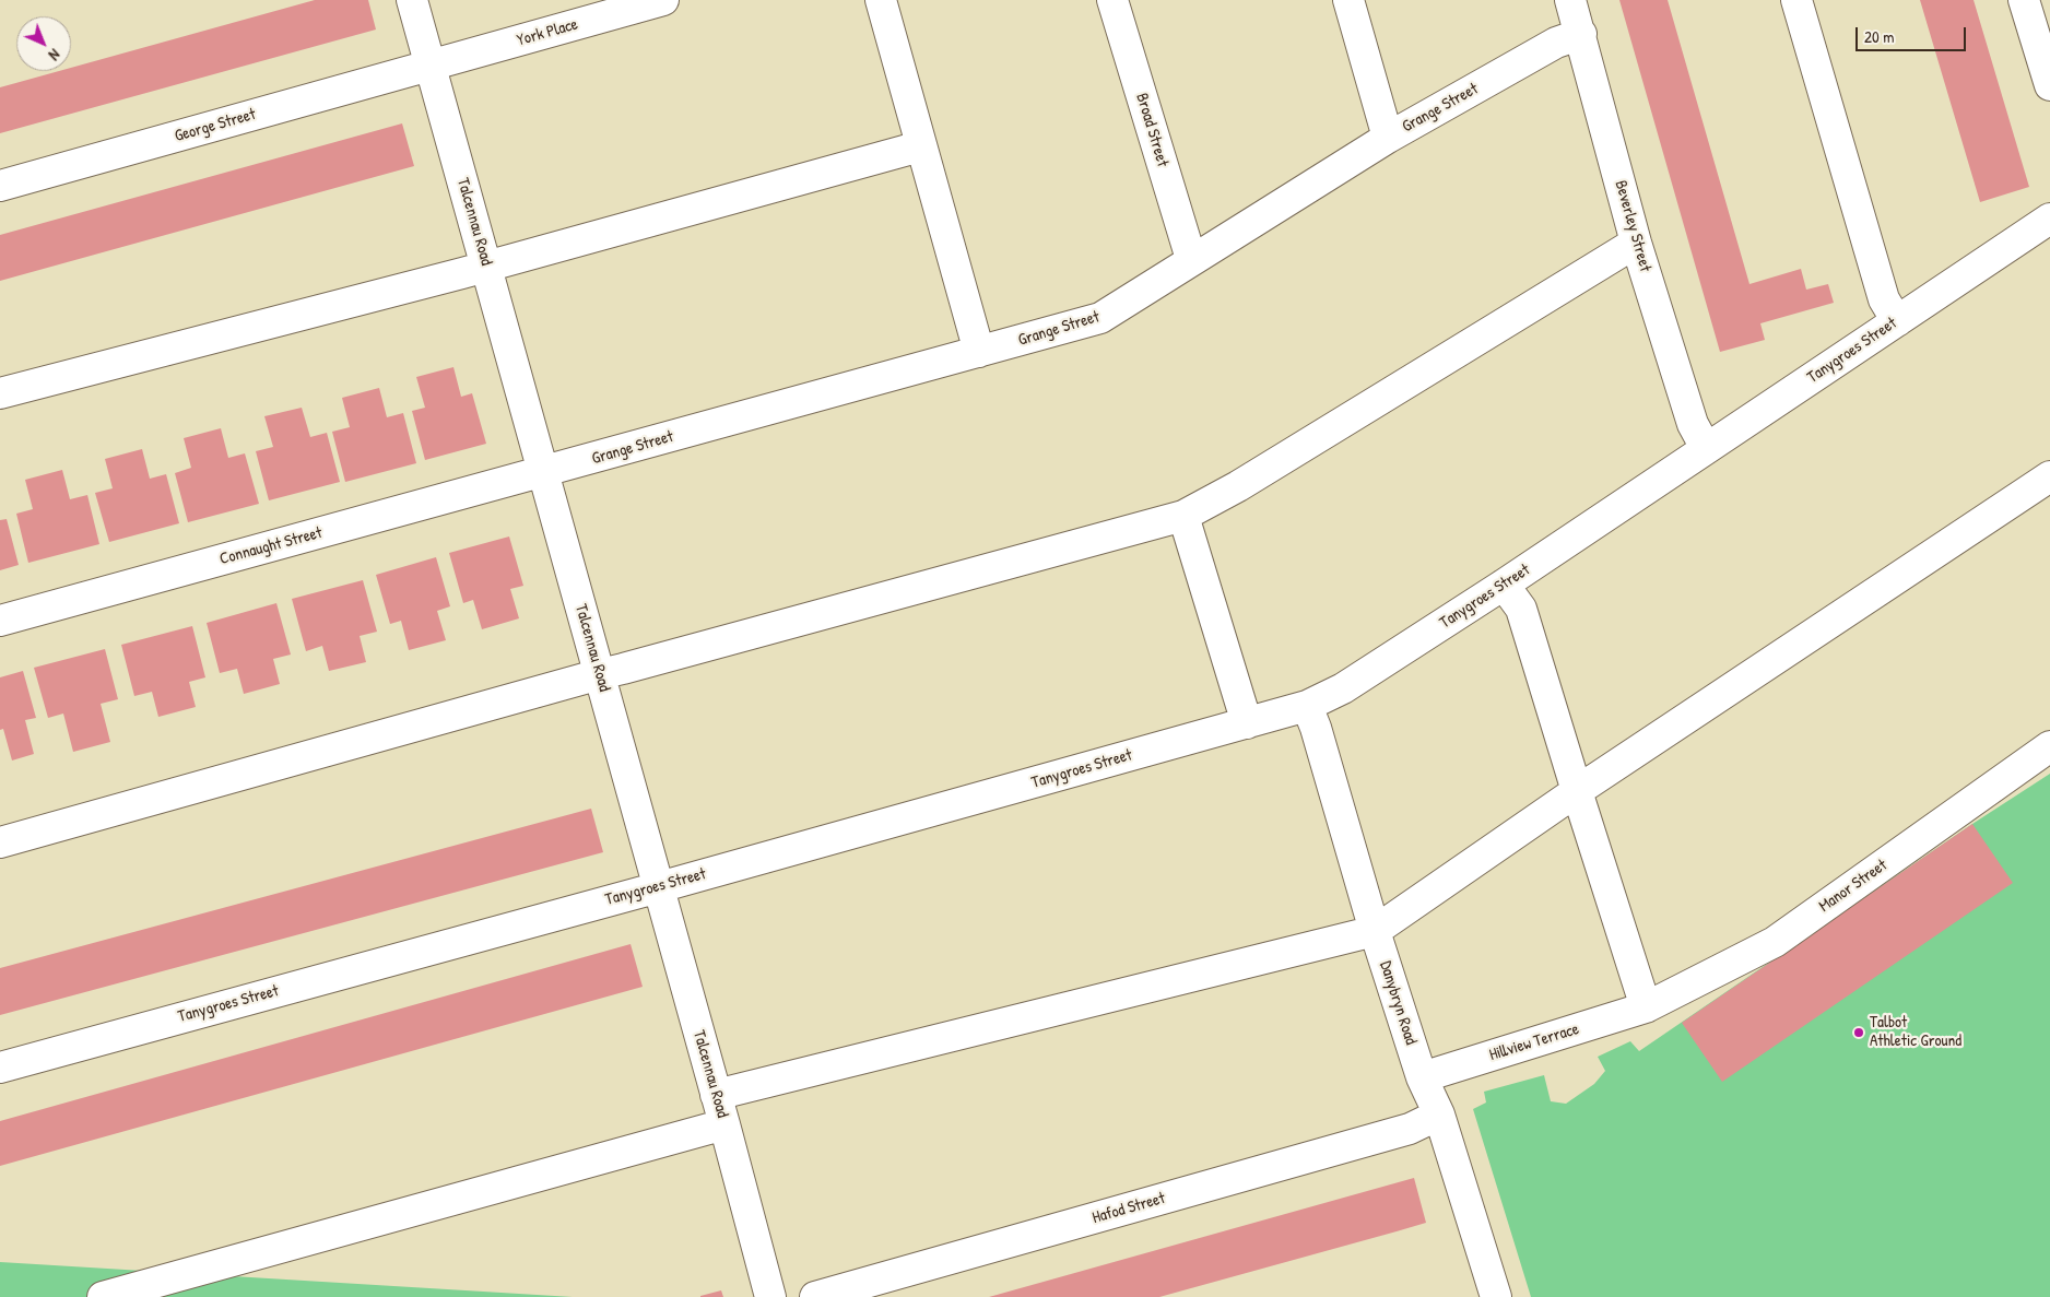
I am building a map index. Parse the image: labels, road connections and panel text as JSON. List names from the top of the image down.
{
  "streets": {
    "street": [
      "York Place",
      "Grange Street",
      "George Street",
      "Broad Street",
      "Talcennau Road",
      "Beverley Street",
      "Tanygroes Street",
      "Connaught Street",
      "Manor Street",
      "Danybryn Road",
      "Hillview Terrace",
      "Hafod Street"
    ]
  },
  "crossings": [
    ["York Place", "George Street"],
    ["York Place", "Talcennau Road"],
    ["Grange Street", "Broad Street"],
    ["Grange Street", "Talcennau Road"],
    ["Grange Street", "Beverley Street"],
    ["Grange Street", "Connaught Street"],
    ["George Street", "Talcennau Road"],
    ["Talcennau Road", "Tanygroes Street"],
    ["Talcennau Road", "Connaught Street"],
    ["Beverley Street", "Tanygroes Street"],
    ["Tanygroes Street", "Danybryn Road"],
    ["Manor Street", "Hillview Terrace"],
    ["Danybryn Road", "Hillview Terrace"],
    ["Danybryn Road", "Hafod Street"]
  ],
  "places": ["Talbot Athletic Ground"],
  "scale_bar": "20 m",
  "north": "bottom right"
}
